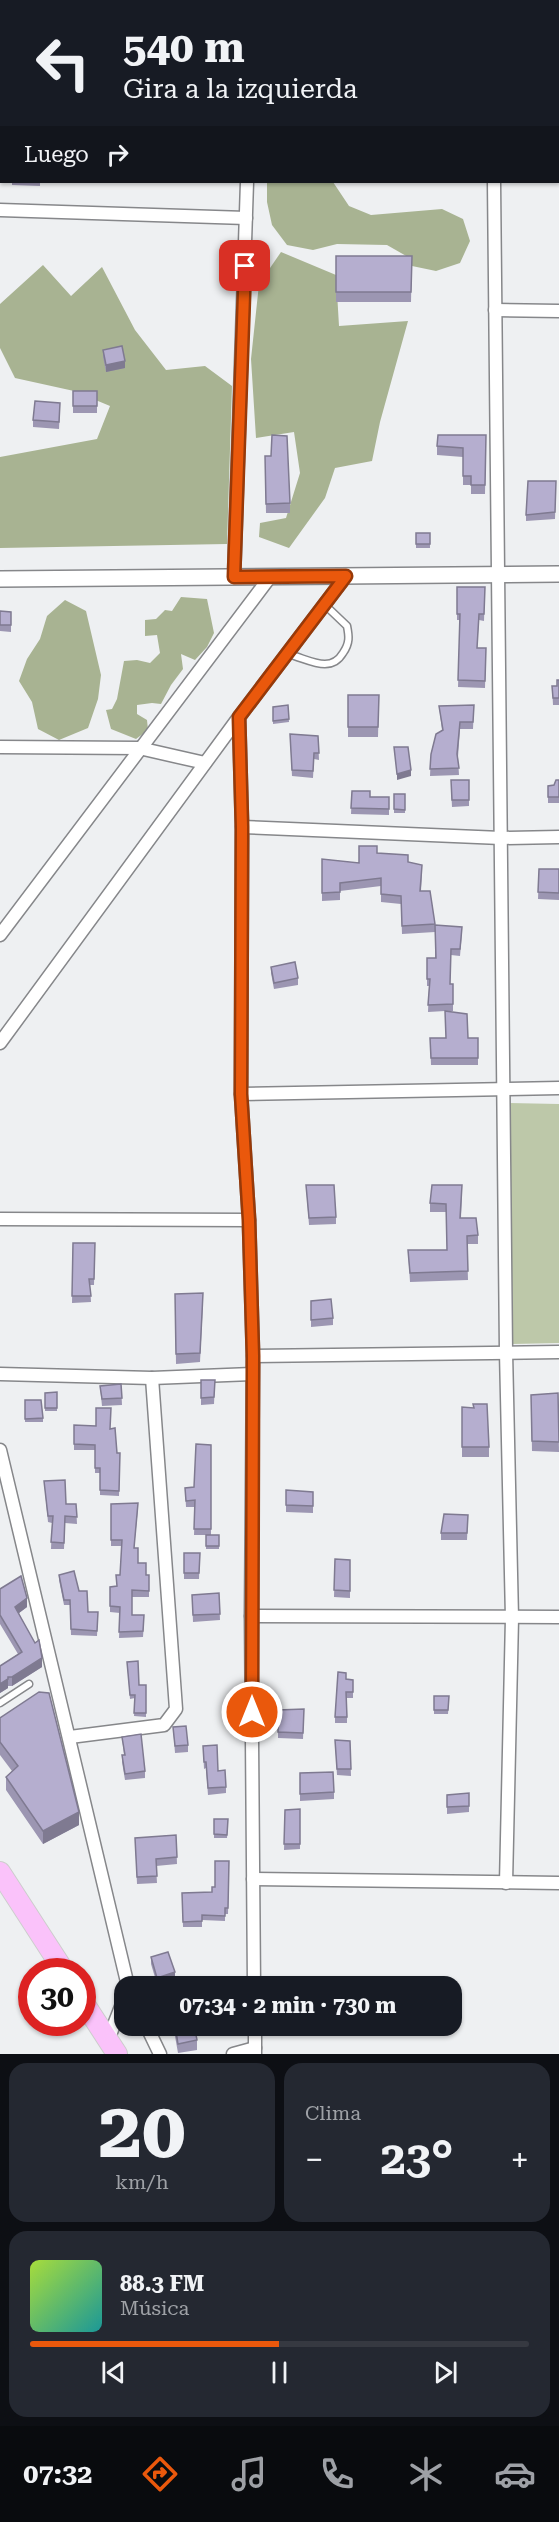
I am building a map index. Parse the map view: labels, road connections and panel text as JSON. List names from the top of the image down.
{
  "page": {
    "turn": ["540 m", "Gira a la izquierda"],
    "then": "Luego",
    "limit": "30",
    "trip": "07:34 · 2 min · 730 m",
    "tile": [
      ["20", "km/h"],
      "Clima"
    ],
    "heat": ["−", "23°", "+"],
    "song": ["88.3 FM", "Música"],
    "tabs": "07:32"
  }
}
